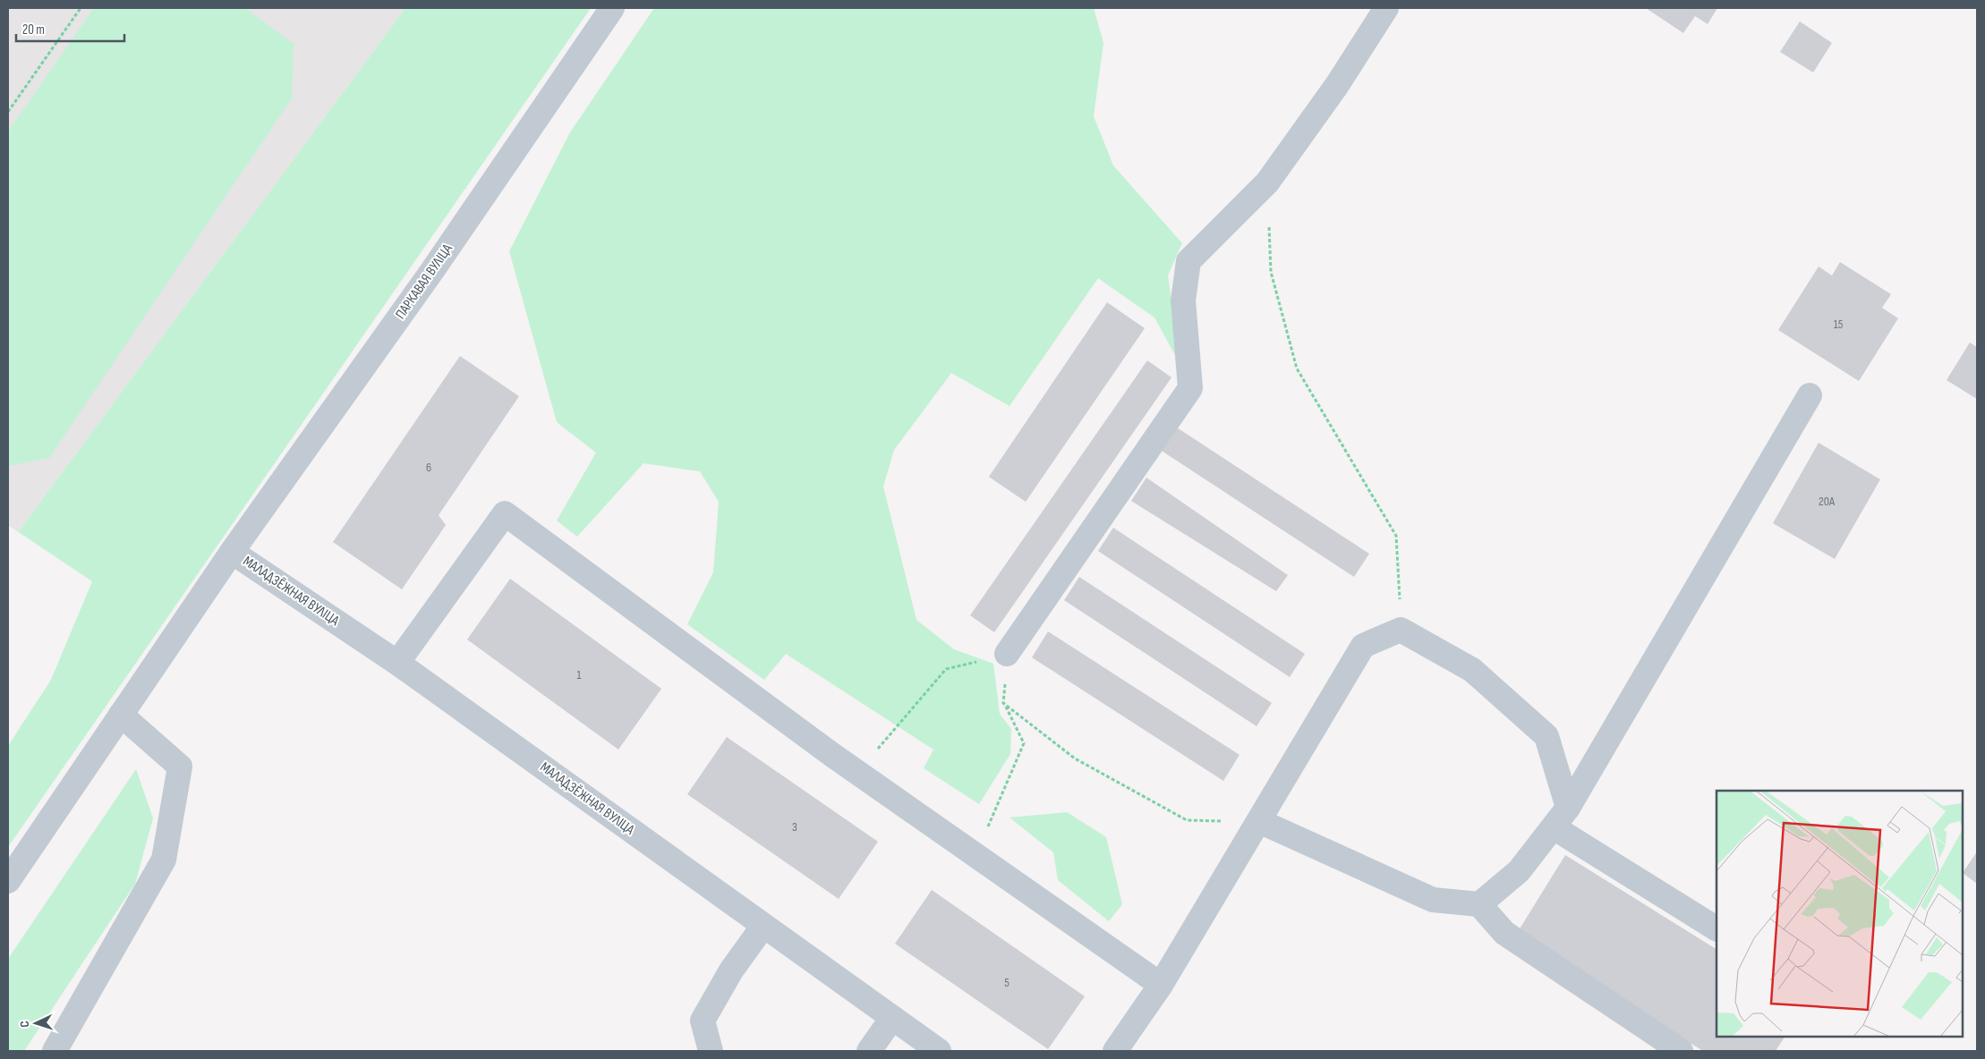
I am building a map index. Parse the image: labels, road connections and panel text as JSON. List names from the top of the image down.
{
  "streets": {
    "street": ["ПАРКАВАЯ ВУЛІЦА", "МАЛАДЗЁЖНАЯ ВУЛІЦА"]
  },
  "crossings": [
    ["ПАРКАВАЯ ВУЛІЦА", "МАЛАДЗЁЖНАЯ ВУЛІЦА"]
  ],
  "house_numbers": [
    "15",
    "6",
    "20А",
    "1",
    "3",
    "5"
  ],
  "scale_bar": "20 m",
  "north": "left"
}
